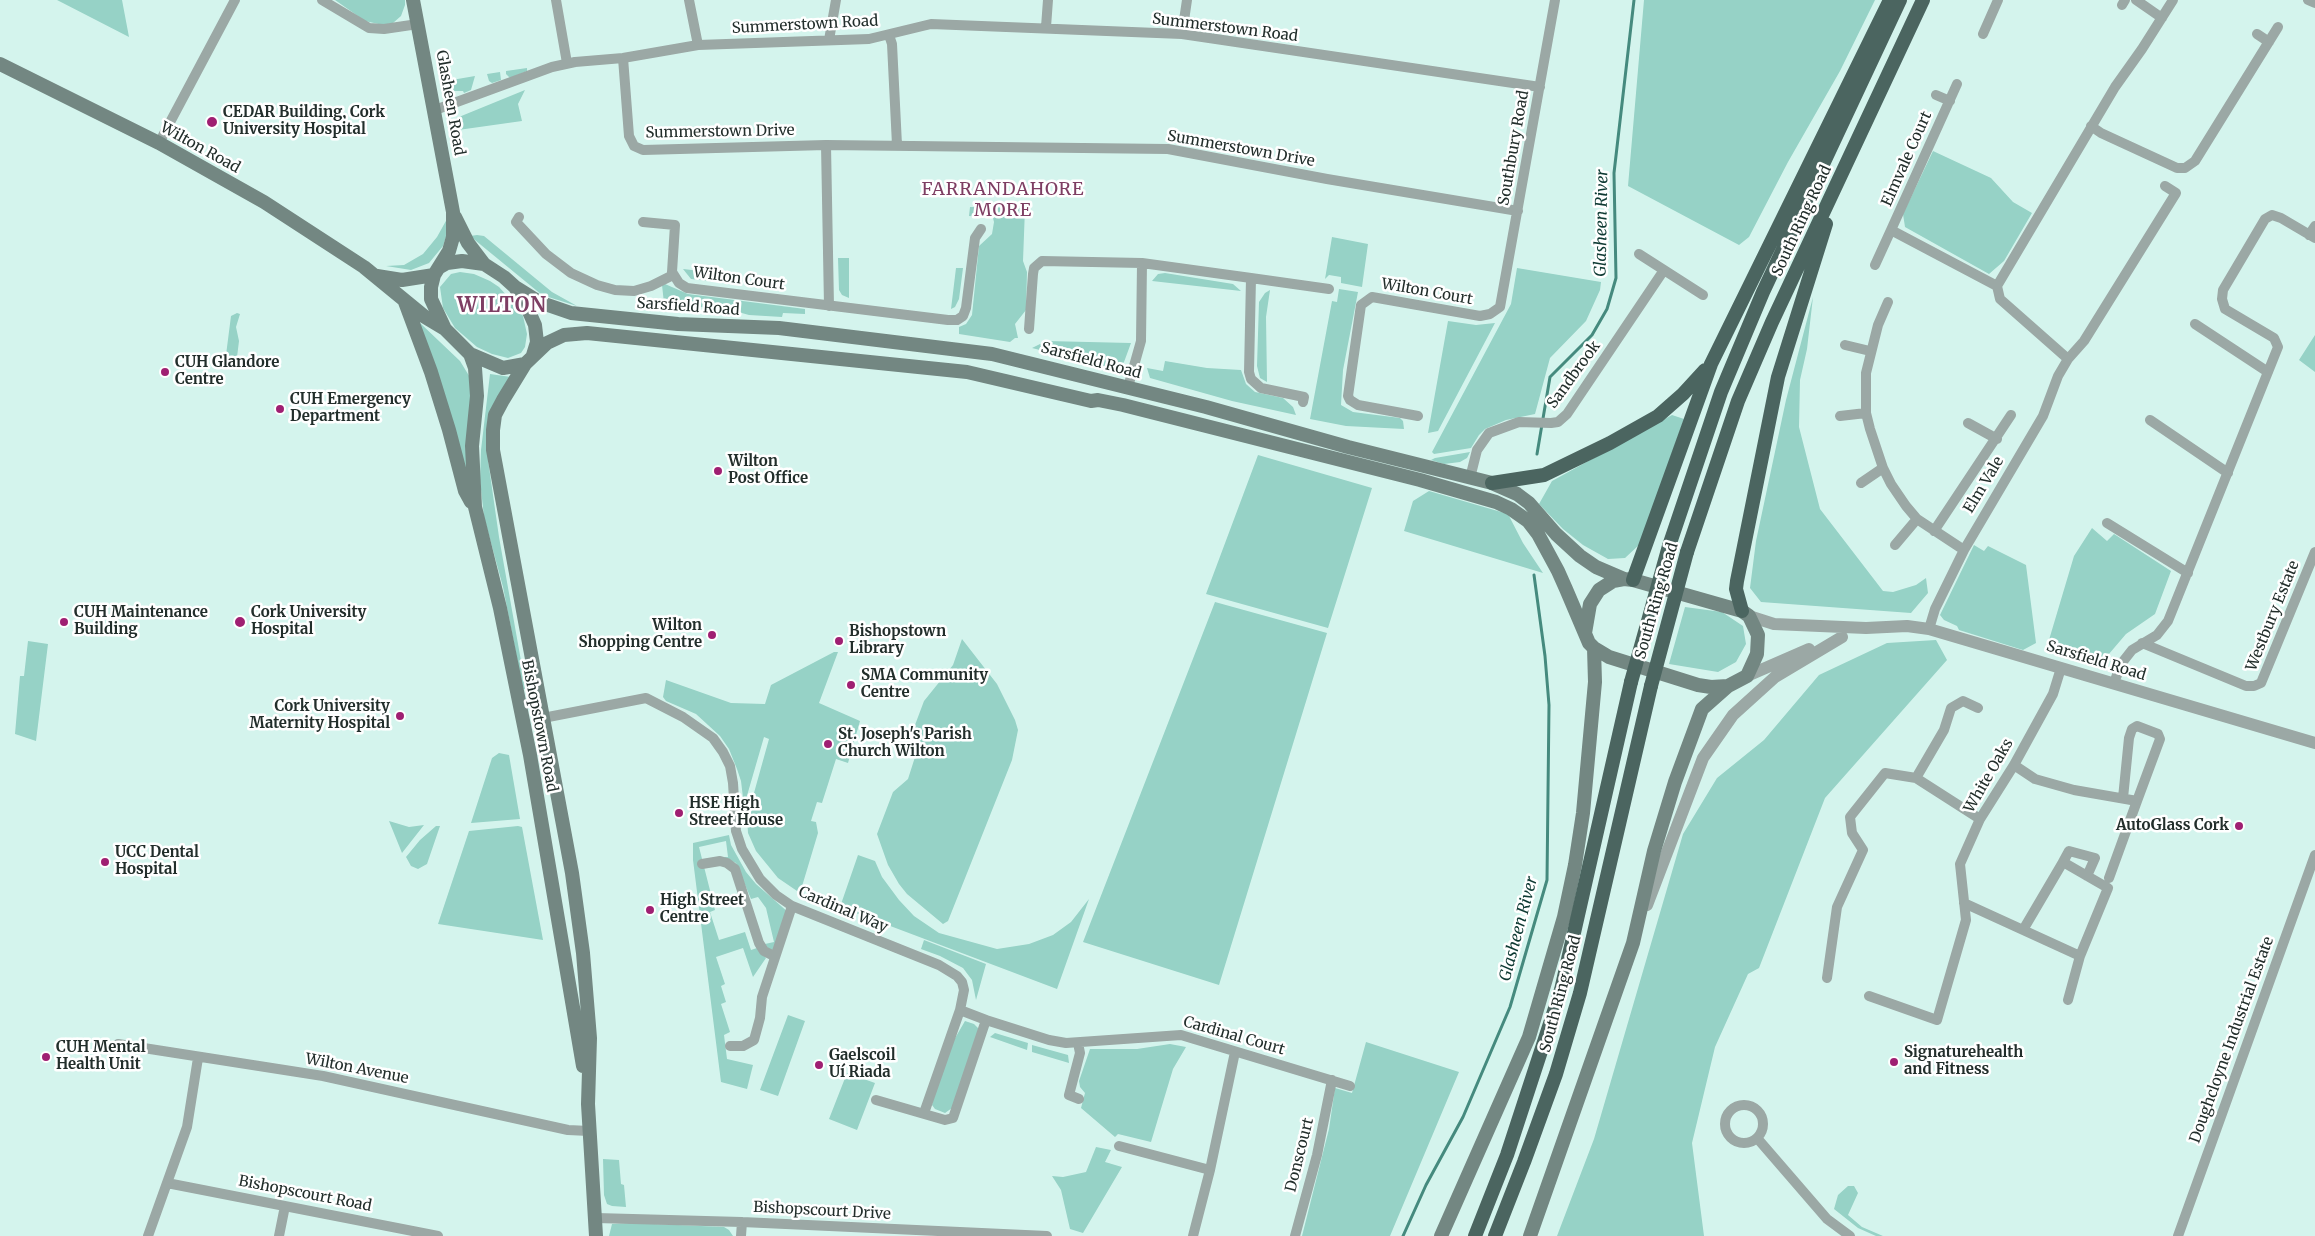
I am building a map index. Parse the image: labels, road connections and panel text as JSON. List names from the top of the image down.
{
  "streets": {
    "highway": ["South Ring Road"],
    "main road": [
      "Glasheen Road",
      "Wilton Road",
      "Sarsfield Road",
      "Bishopstown Road"
    ],
    "street": [
      "Summerstown Road",
      "Summerstown Drive",
      "Southbury Road",
      "Elmvale Court",
      "Wilton Court",
      "Sandbrook",
      "Elm Vale",
      "Westbury Estate",
      "White Oaks",
      "Cardinal Way",
      "Cardinal Court",
      "Doughcloyne Industrial Estate",
      "Wilton Avenue",
      "Donscourt",
      "Bishopscourt Road",
      "Bishopscourt Drive"
    ]
  },
  "crossings": [
    ["Summerstown Road", "Glasheen Road"],
    ["Summerstown Road", "Summerstown Drive"],
    ["Summerstown Road", "Southbury Road"],
    ["Glasheen Road", "Wilton Road"],
    ["Glasheen Road", "Sarsfield Road"],
    ["Glasheen Road", "Bishopstown Road"],
    ["Summerstown Drive", "Southbury Road"],
    ["Wilton Road", "Sarsfield Road"],
    ["Wilton Road", "Bishopstown Road"],
    ["Southbury Road", "Wilton Court"],
    ["Sarsfield Road", "Sandbrook"],
    ["Sarsfield Road", "Elm Vale"],
    ["Sarsfield Road", "Bishopstown Road"],
    ["Sarsfield Road", "White Oaks"],
    ["Bishopstown Road", "Cardinal Way"],
    ["Bishopstown Road", "Wilton Avenue"],
    ["Bishopstown Road", "Bishopscourt Drive"],
    ["Cardinal Way", "Cardinal Court"],
    ["Cardinal Court", "Donscourt"]
  ],
  "districts": ["FARRANDAHORE MORE", "WILTON"],
  "water": ["Glasheen River"],
  "places": [
    "CEDAR Building, Cork University Hospital",
    "CUH Glandore Centre",
    "CUH Emergency Department",
    "Wilton Post Office",
    "CUH Maintenance Building",
    "Cork University Hospital",
    "Wilton Shopping Centre",
    "Bishopstown Library",
    "SMA Community Centre",
    "Cork University Maternity Hospital",
    "St. Joseph's Parish Church Wilton",
    "HSE High Street House",
    "AutoGlass Cork",
    "UCC Dental Hospital",
    "High Street Centre",
    "CUH Mental Health Unit",
    "Signaturehealth and Fitness",
    "Gaelscoil Uí Riada"
  ]
}
